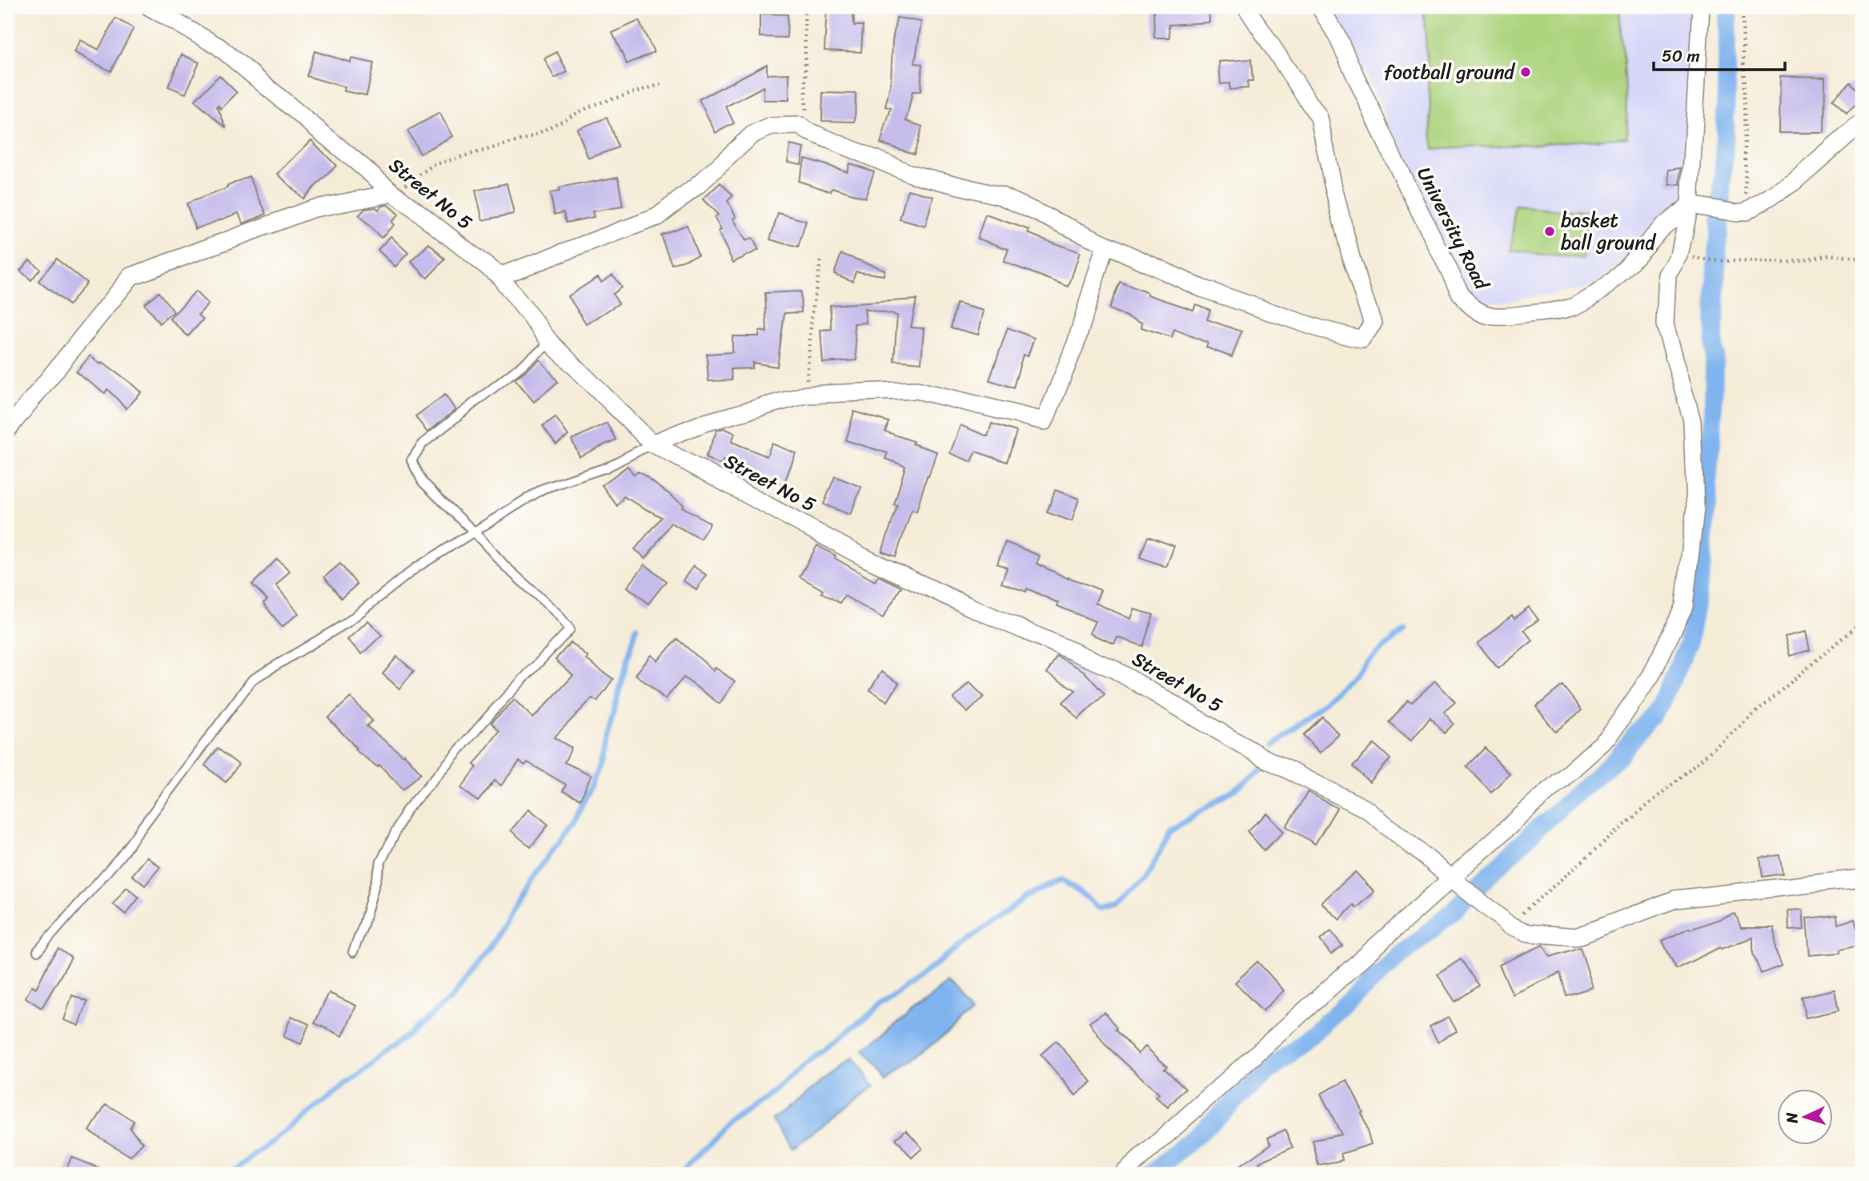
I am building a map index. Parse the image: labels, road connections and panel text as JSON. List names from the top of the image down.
{
  "streets": {
    "street": ["Street No 5", "University Road"]
  },
  "places": ["football ground", "basket ball ground"],
  "scale_bar": "50 m",
  "north": "left"
}
